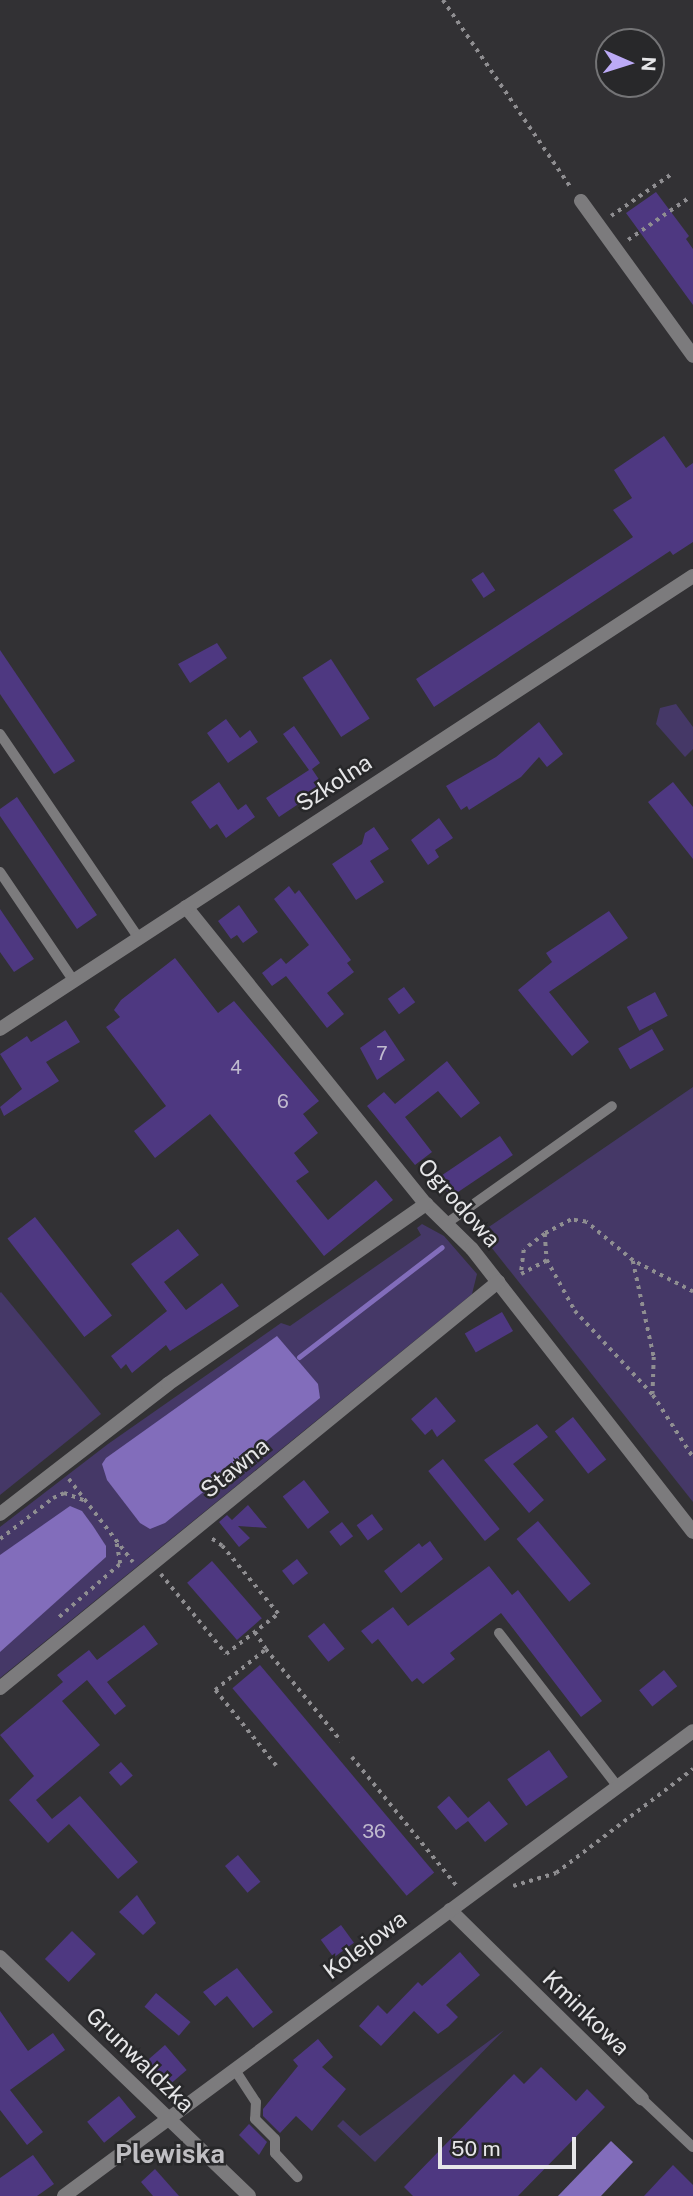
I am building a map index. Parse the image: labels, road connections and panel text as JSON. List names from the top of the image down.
{
  "streets": {
    "street": [
      "Szkolna",
      "Ogrodowa",
      "Stawna",
      "Kolejowa",
      "Kminkowa",
      "Grunwaldzka"
    ]
  },
  "crossings": [
    ["Szkolna", "Ogrodowa"],
    ["Ogrodowa", "Stawna"],
    ["Kolejowa", "Kminkowa"],
    ["Kolejowa", "Grunwaldzka"]
  ],
  "districts": ["Plewiska"],
  "house_numbers": [
    "7",
    "4",
    "6",
    "36"
  ],
  "scale_bar": "50 m",
  "north": "right"
}
